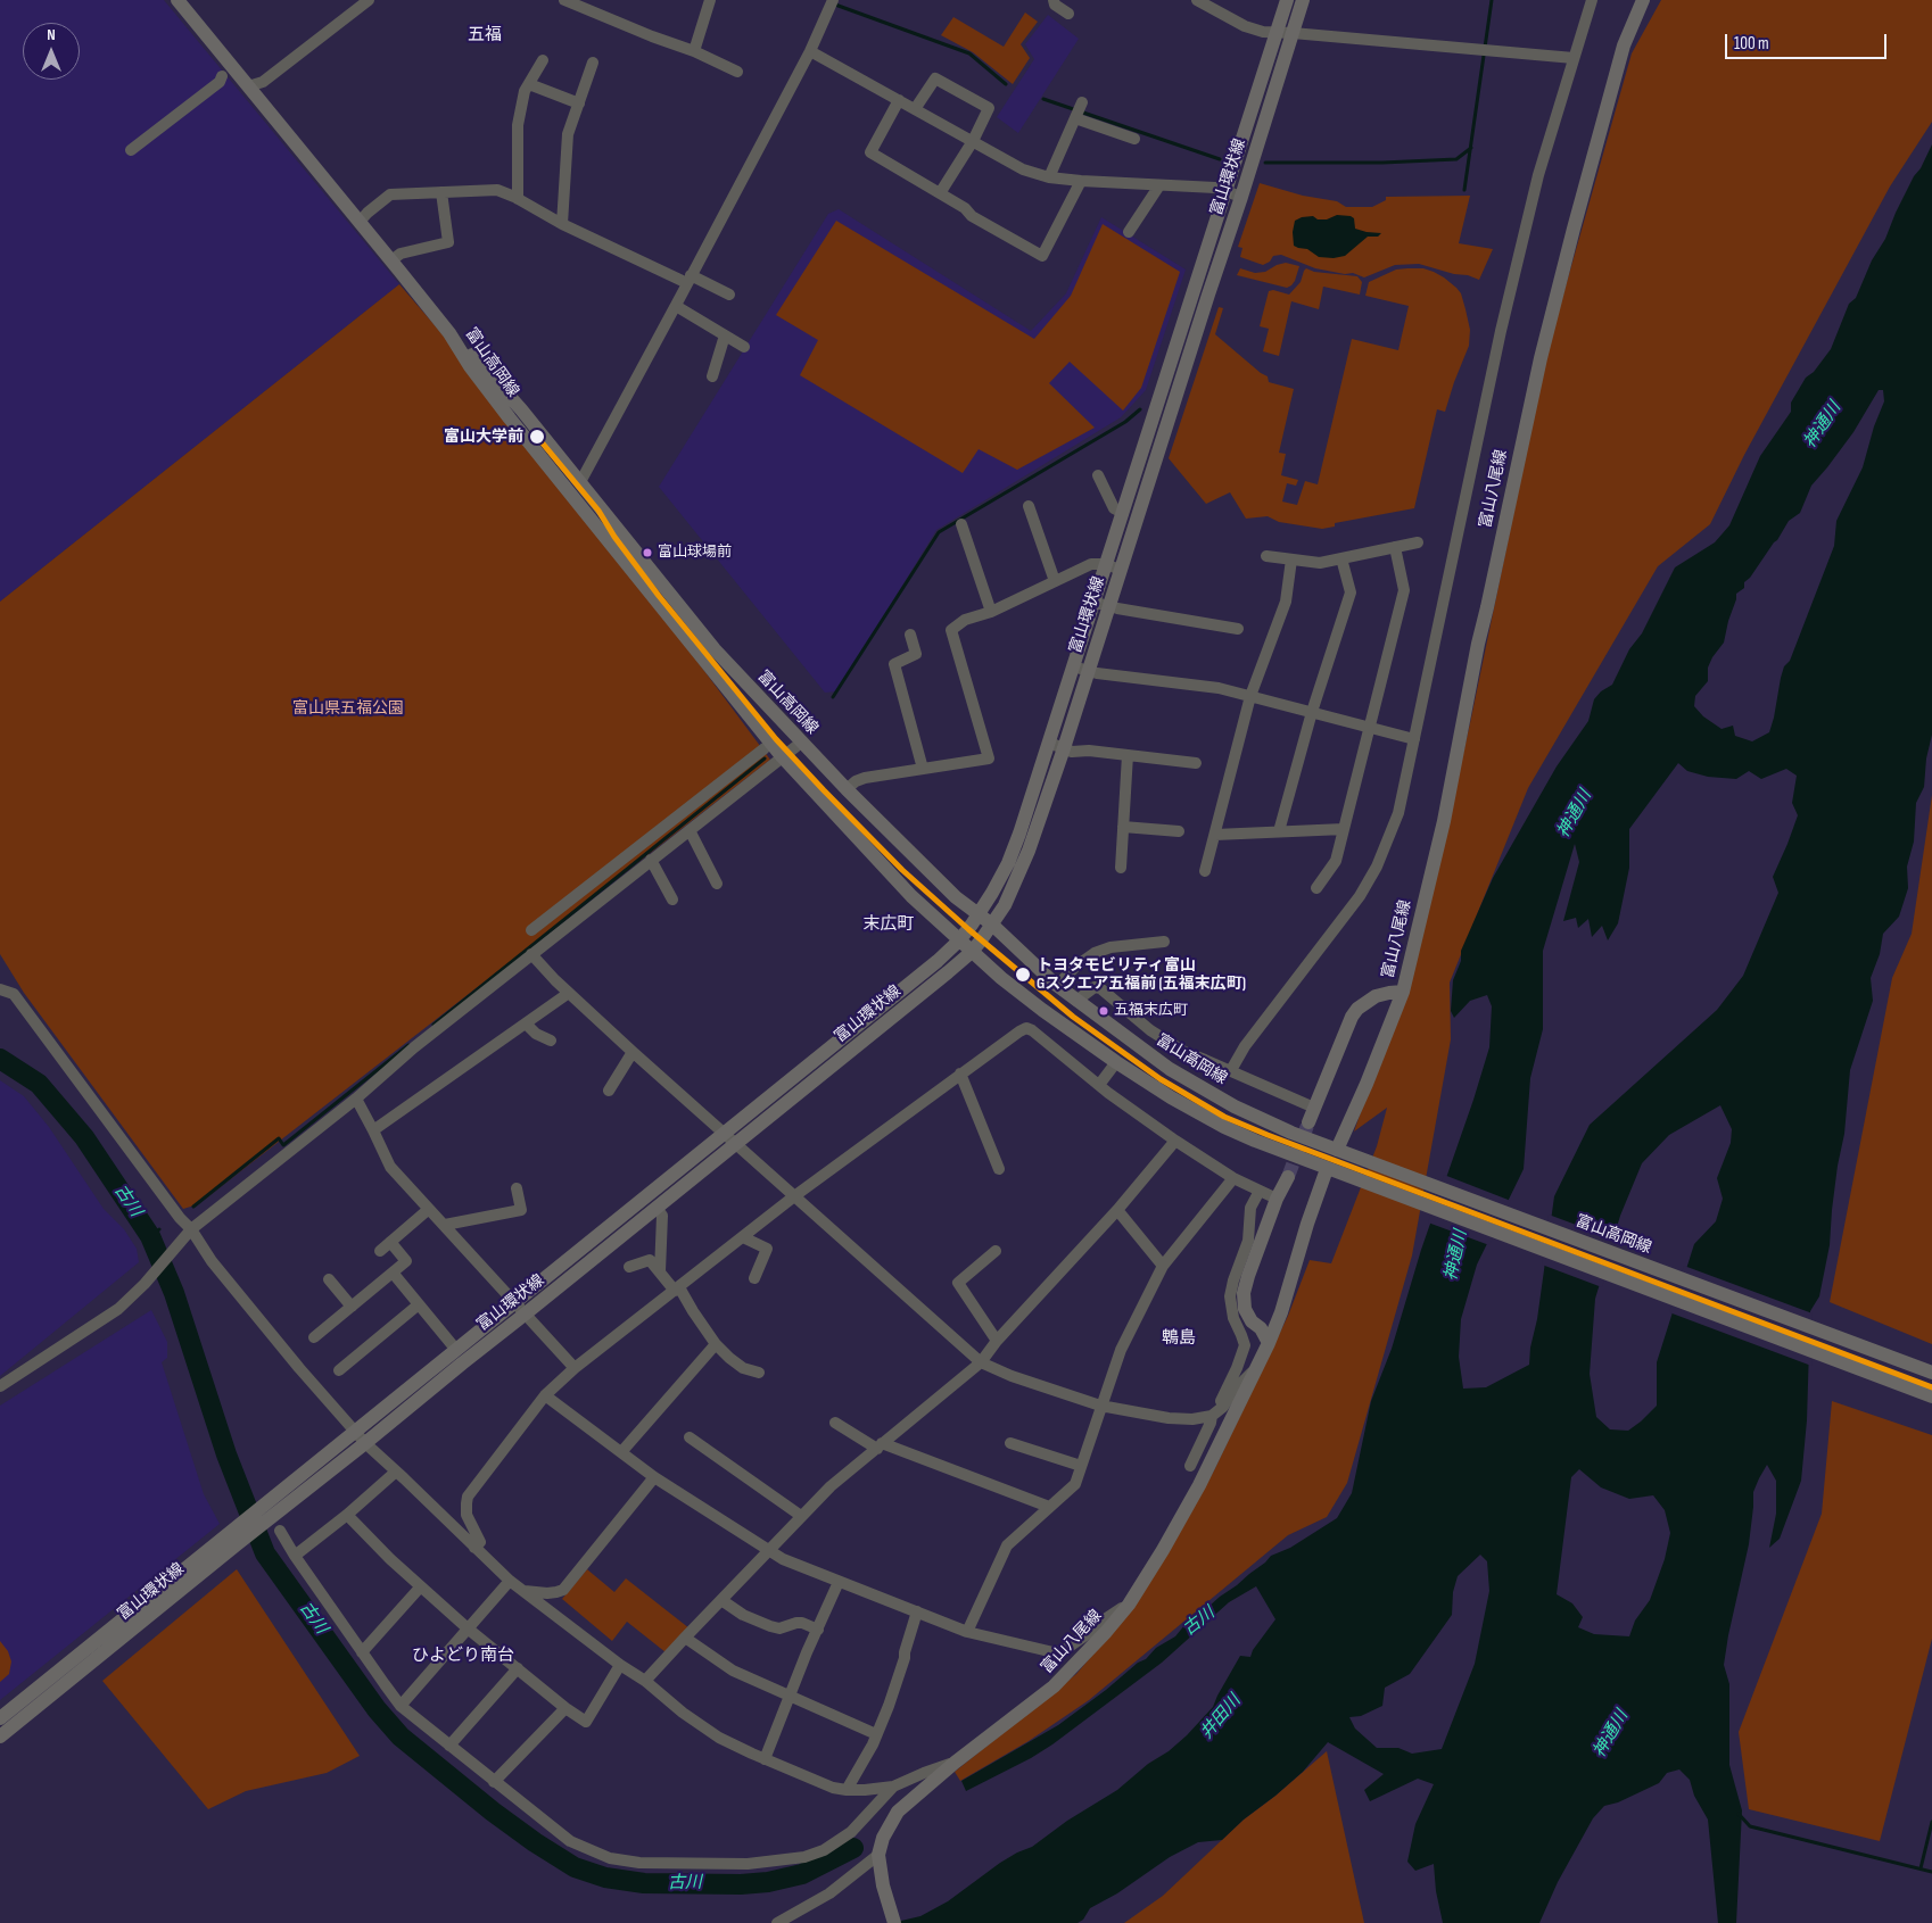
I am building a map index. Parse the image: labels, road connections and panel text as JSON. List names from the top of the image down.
{
  "streets": {
    "main road": ["富山環状線", "富山高岡線", "富山八尾線"]
  },
  "crossings": [
    ["富山環状線", "富山高岡線"],
    ["富山高岡線", "富山八尾線"]
  ],
  "districts": [
    "五福",
    "末広町",
    "鵯島",
    "ひよどり南台"
  ],
  "water": ["神通川", "古川", "井田川"],
  "parks": ["富山県五福公園"],
  "places": [
    "富山大学前",
    "富山球場前",
    "トヨタモビリティ富山 Gスクエア五福前 (五福末広町)",
    "五福末広町"
  ],
  "scale_bar": "100 m",
  "north": "top"
}
